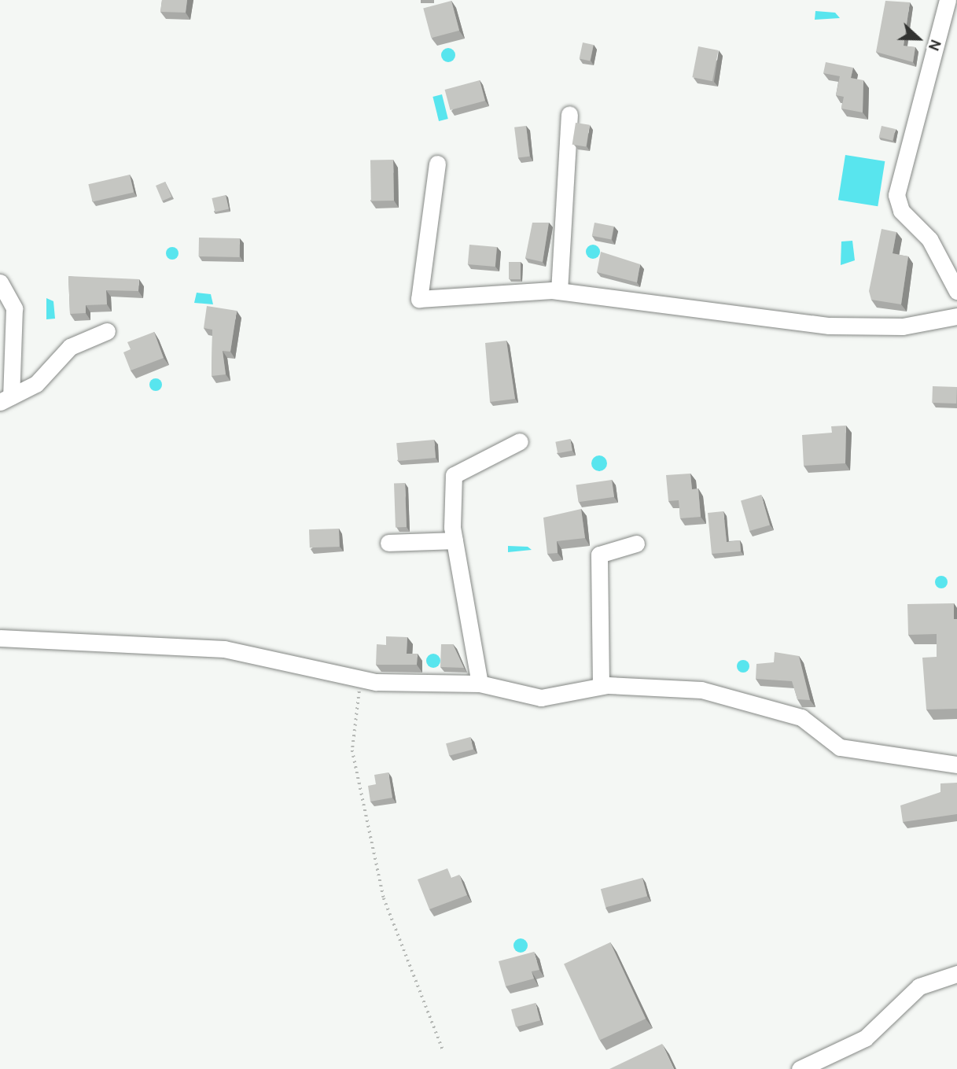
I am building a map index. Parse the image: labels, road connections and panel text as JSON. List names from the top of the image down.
{
  "north": "right"
}
